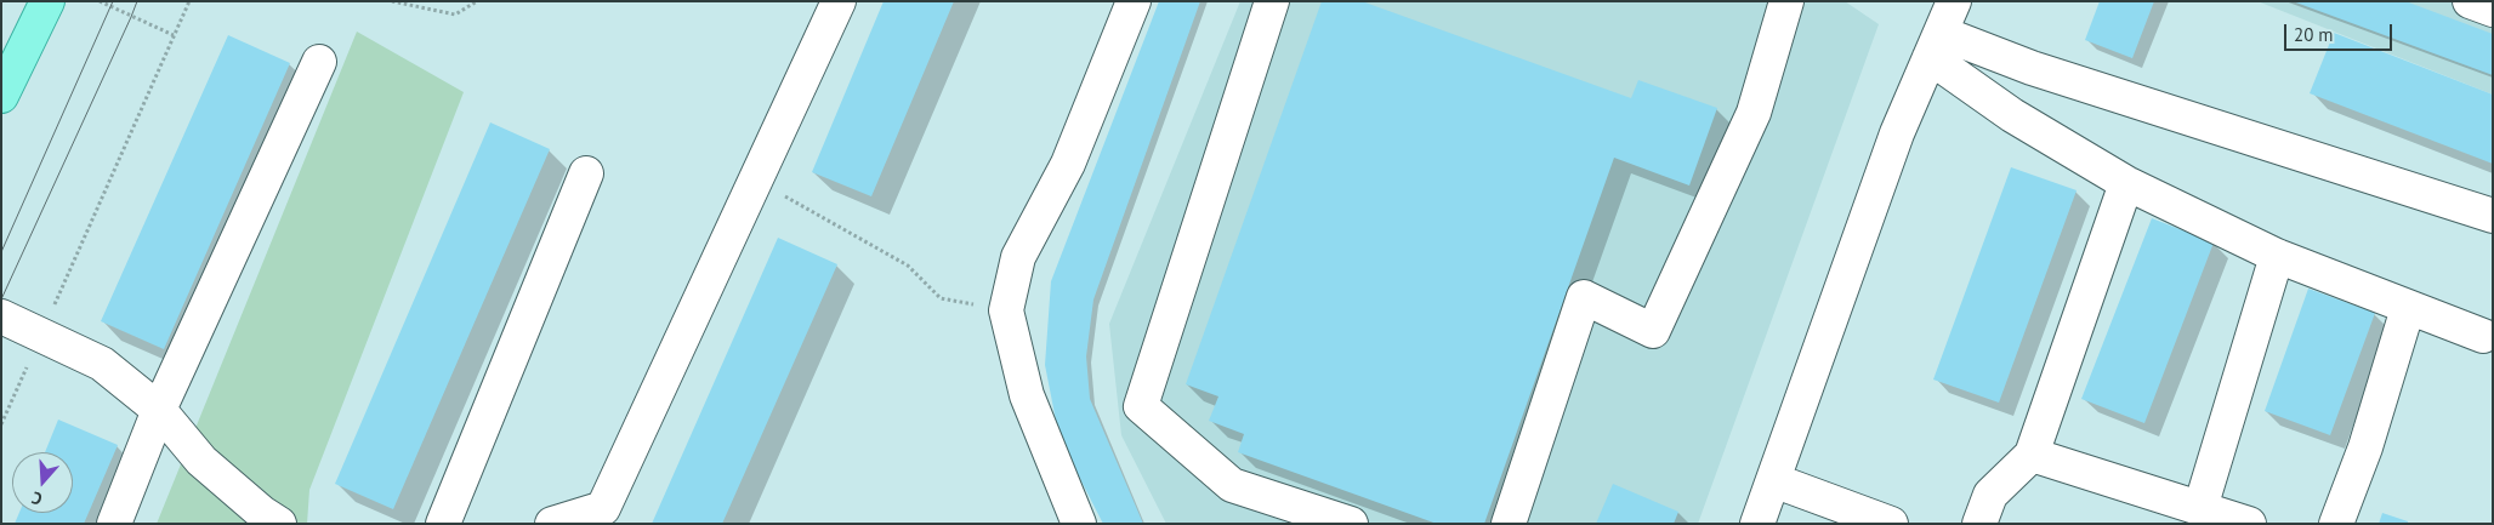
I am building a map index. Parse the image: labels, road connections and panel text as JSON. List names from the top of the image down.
{
  "scale_bar": "20 m",
  "north": "bottom"
}
